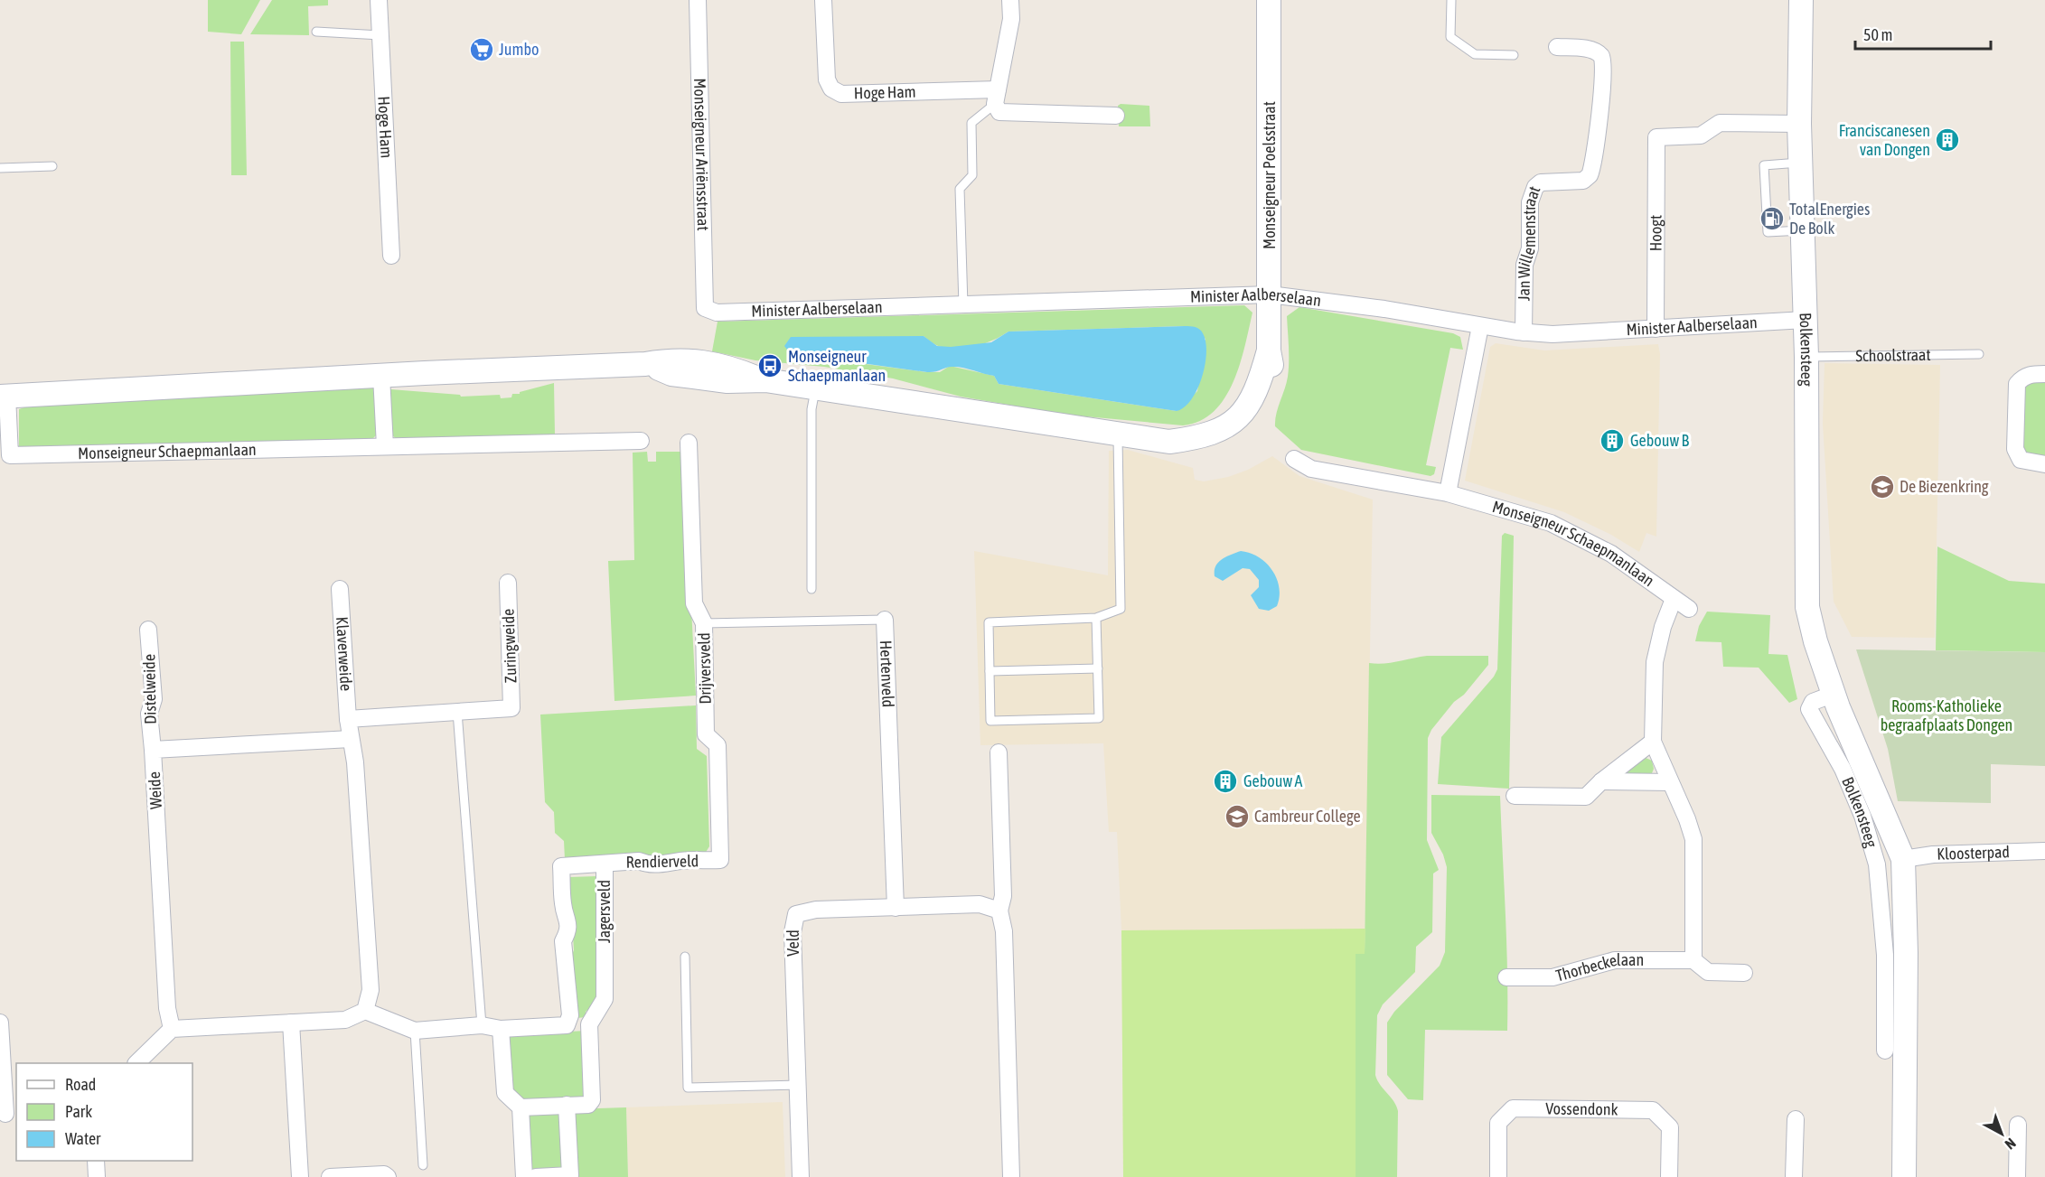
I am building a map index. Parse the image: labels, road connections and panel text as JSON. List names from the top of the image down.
{
  "streets": {
    "main road": ["Monseigneur Poelsstraat", "Bolkensteeg", "Monseigneur Schaepmanlaan"],
    "street": [
      "Hoge Ham",
      "Monseigneur Ariënsstraat",
      "Hoogt",
      "Jan Willemenstraat",
      "Minister Aalberselaan",
      "Zuringweide",
      "Klaverweide",
      "Drijversveld",
      "Hertenveld",
      "Distelweide",
      "Weide",
      "Kloosterpad",
      "Rendierveld",
      "Jagersveld",
      "Veld",
      "Thorbeckelaan",
      "Vossendonk"
    ],
    "lane": ["Schoolstraat"]
  },
  "crossings": [
    ["Monseigneur Ariënsstraat", "Minister Aalberselaan"],
    ["Monseigneur Poelsstraat", "Minister Aalberselaan"],
    ["Monseigneur Poelsstraat", "Monseigneur Schaepmanlaan"],
    ["Hoogt", "Minister Aalberselaan"],
    ["Hoogt", "Bolkensteeg"],
    ["Jan Willemenstraat", "Minister Aalberselaan"],
    ["Minister Aalberselaan", "Bolkensteeg"],
    ["Bolkensteeg", "Schoolstraat"],
    ["Bolkensteeg", "Kloosterpad"],
    ["Drijversveld", "Hertenveld"],
    ["Drijversveld", "Rendierveld"],
    ["Hertenveld", "Veld"],
    ["Distelweide", "Weide"],
    ["Rendierveld", "Jagersveld"]
  ],
  "parks": ["Rooms-Katholieke begraafplaats Dongen"],
  "places": {
    "supermarket": ["Jumbo"],
    "building": ["Franciscanesen van Dongen", "Gebouw B", "Gebouw A"],
    "fuel station": ["TotalEnergies De Bolk"],
    "bus stop": ["Monseigneur Schaepmanlaan"],
    "school or university": ["De Biezenkring", "Cambreur College"]
  },
  "legend": ["Road", "Park", "Water"],
  "scale_bar": "50 m",
  "north": "bottom right"
}
